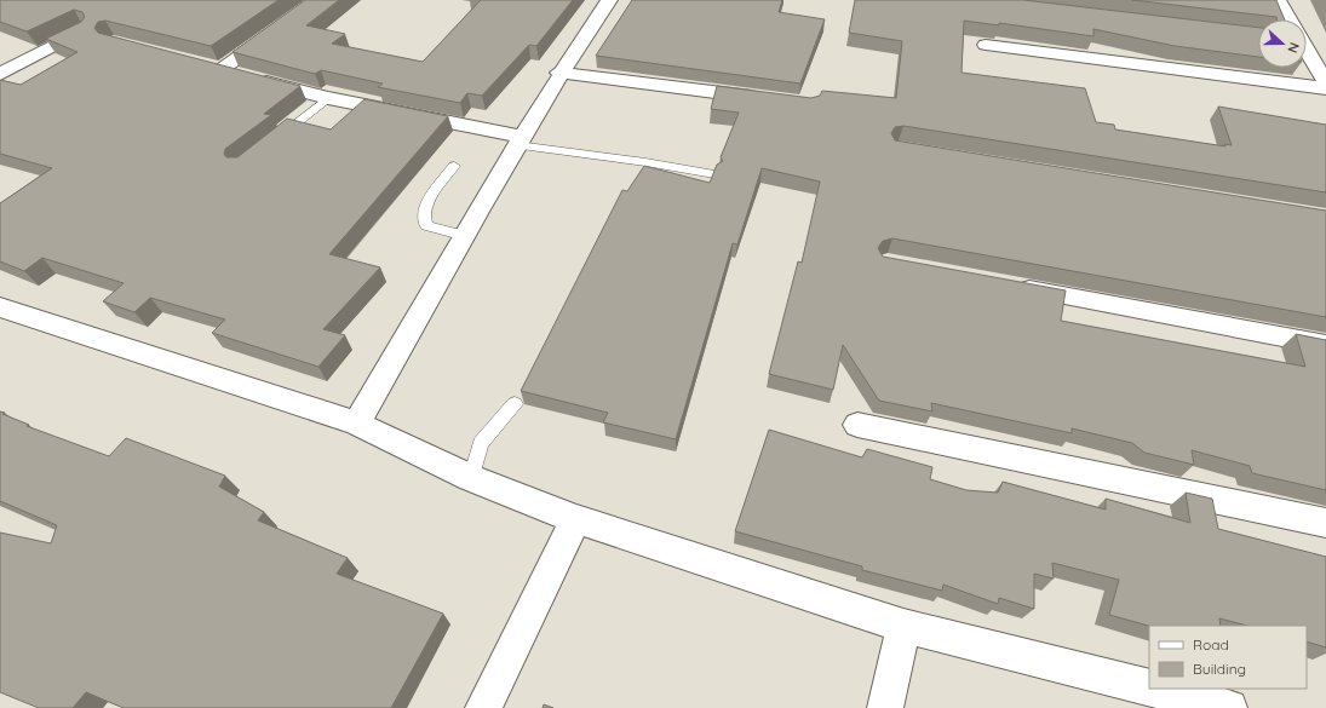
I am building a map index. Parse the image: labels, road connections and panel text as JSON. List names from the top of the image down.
{
  "legend": ["Road", "Building"],
  "north": "right"
}
